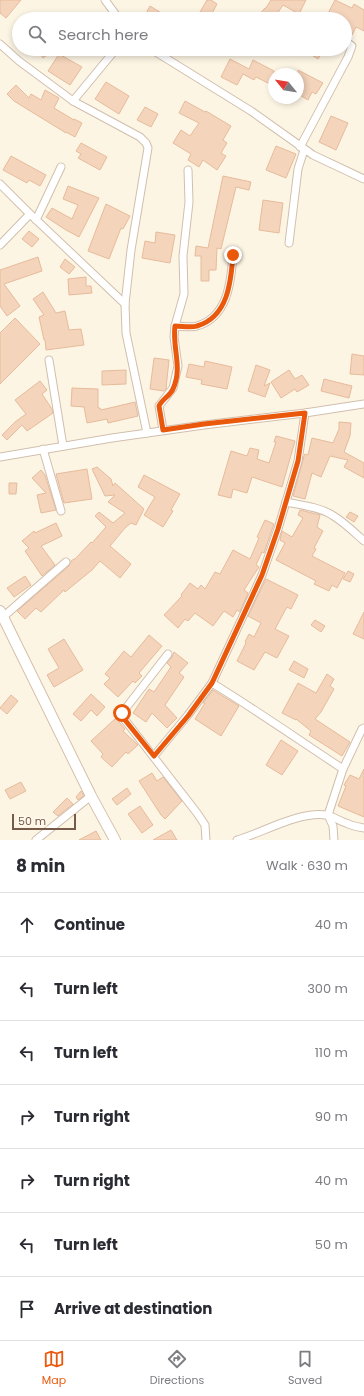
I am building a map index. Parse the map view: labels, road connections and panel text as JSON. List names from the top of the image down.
{
  "scale_bar": "50 m",
  "north": "top left",
  "page": {
    "search": "Search here",
    "scale": "50 m",
    "heading": ["8 min", "Walk · 630 m"],
    "list": [
      ["Continue", "40 m"],
      ["Turn left", "300 m"],
      ["Turn left", "110 m"],
      ["Turn right", "90 m"],
      ["Turn right", "40 m"],
      ["Turn left", "50 m"],
      "Arrive at destination"
    ],
    "nav": ["Map", "Directions", "Saved"]
  }
}
